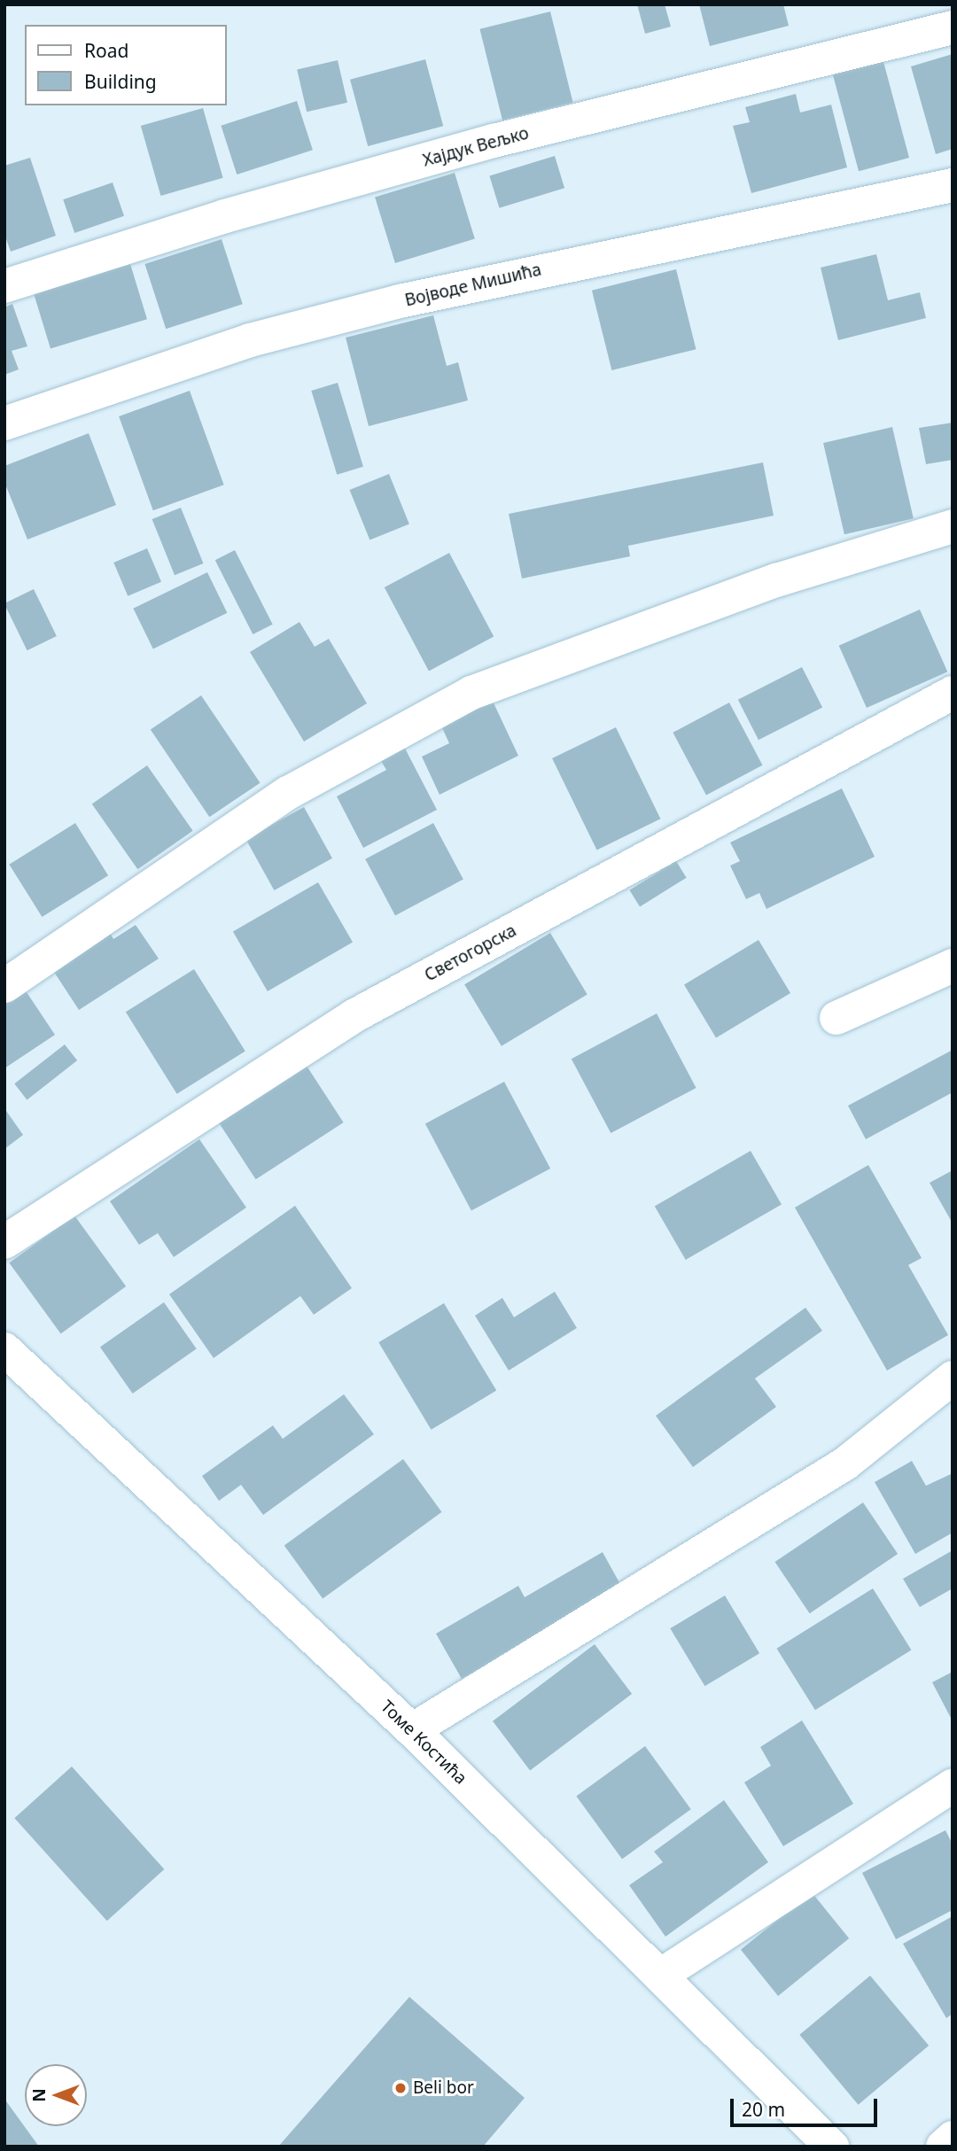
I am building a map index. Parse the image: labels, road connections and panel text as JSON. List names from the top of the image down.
{
  "streets": {
    "street": [
      "Хајдук Вељко",
      "Војводе Мишића",
      "Светогорска",
      "Томе Костића"
    ]
  },
  "places": ["Beli bor"],
  "legend": ["Road", "Building"],
  "scale_bar": "20 m",
  "north": "left"
}
